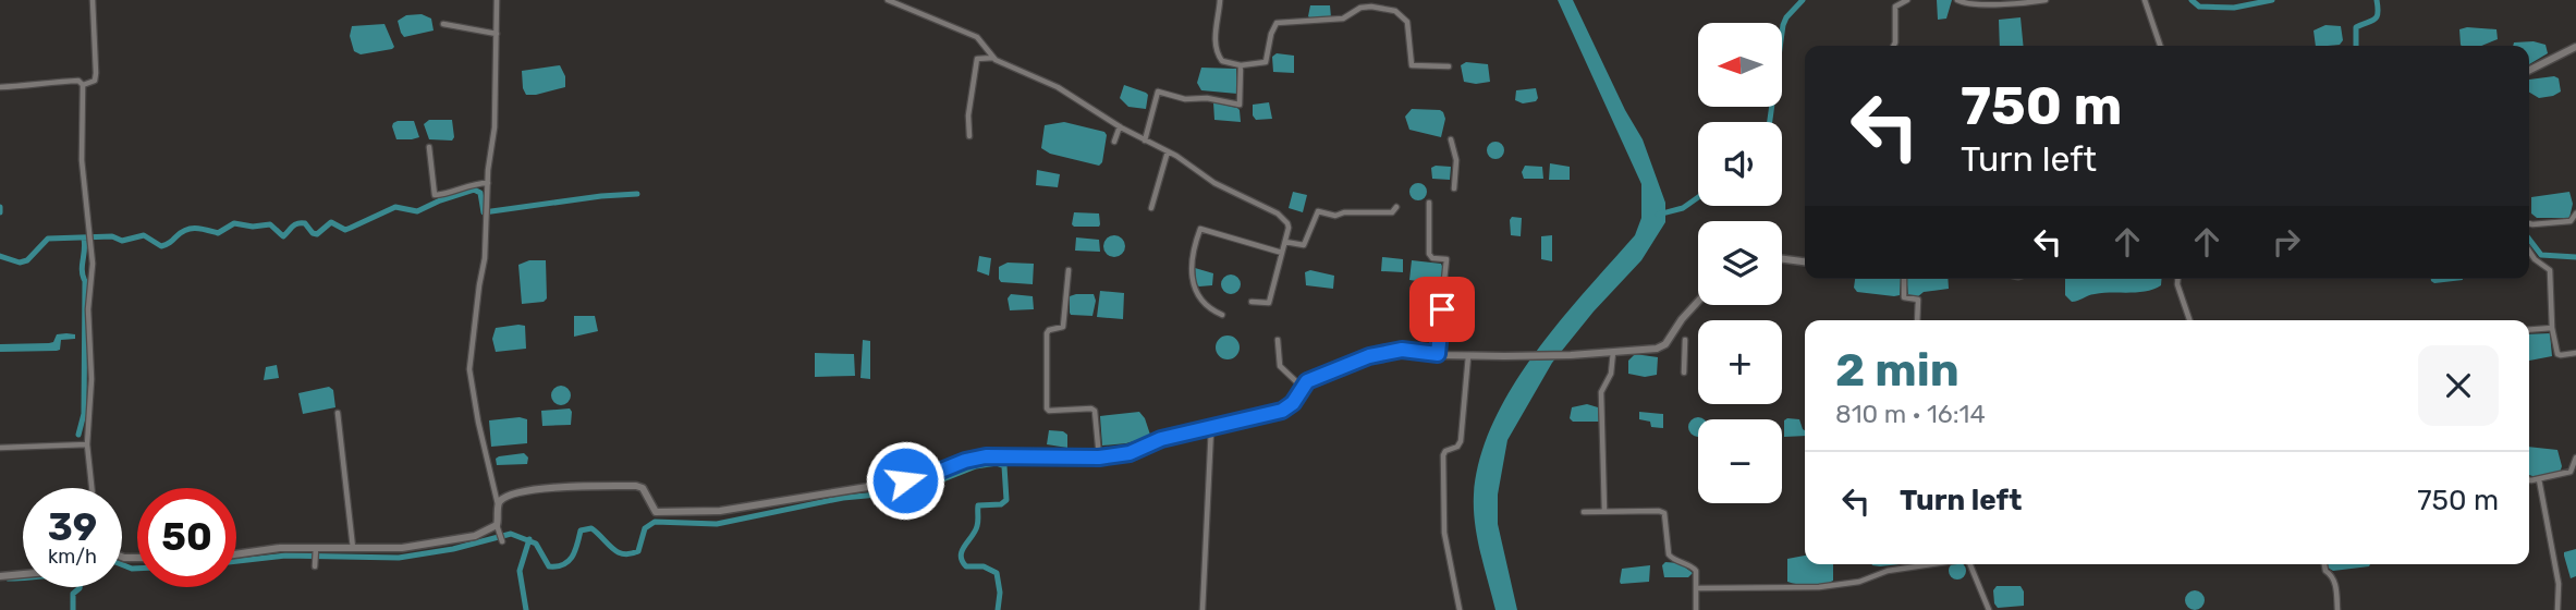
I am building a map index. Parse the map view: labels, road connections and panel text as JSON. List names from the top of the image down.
{
  "north": "left",
  "page": {
    "map_buttons": ["+", "−"],
    "turn": ["750 m", "Turn left"],
    "heading": ["2 min", "810 m · 16:14"],
    "list": [
      {
        "name": "Turn left",
        "value": "750 m"
      }
    ],
    "speed": "39 km/h",
    "limit": "50"
  }
}
